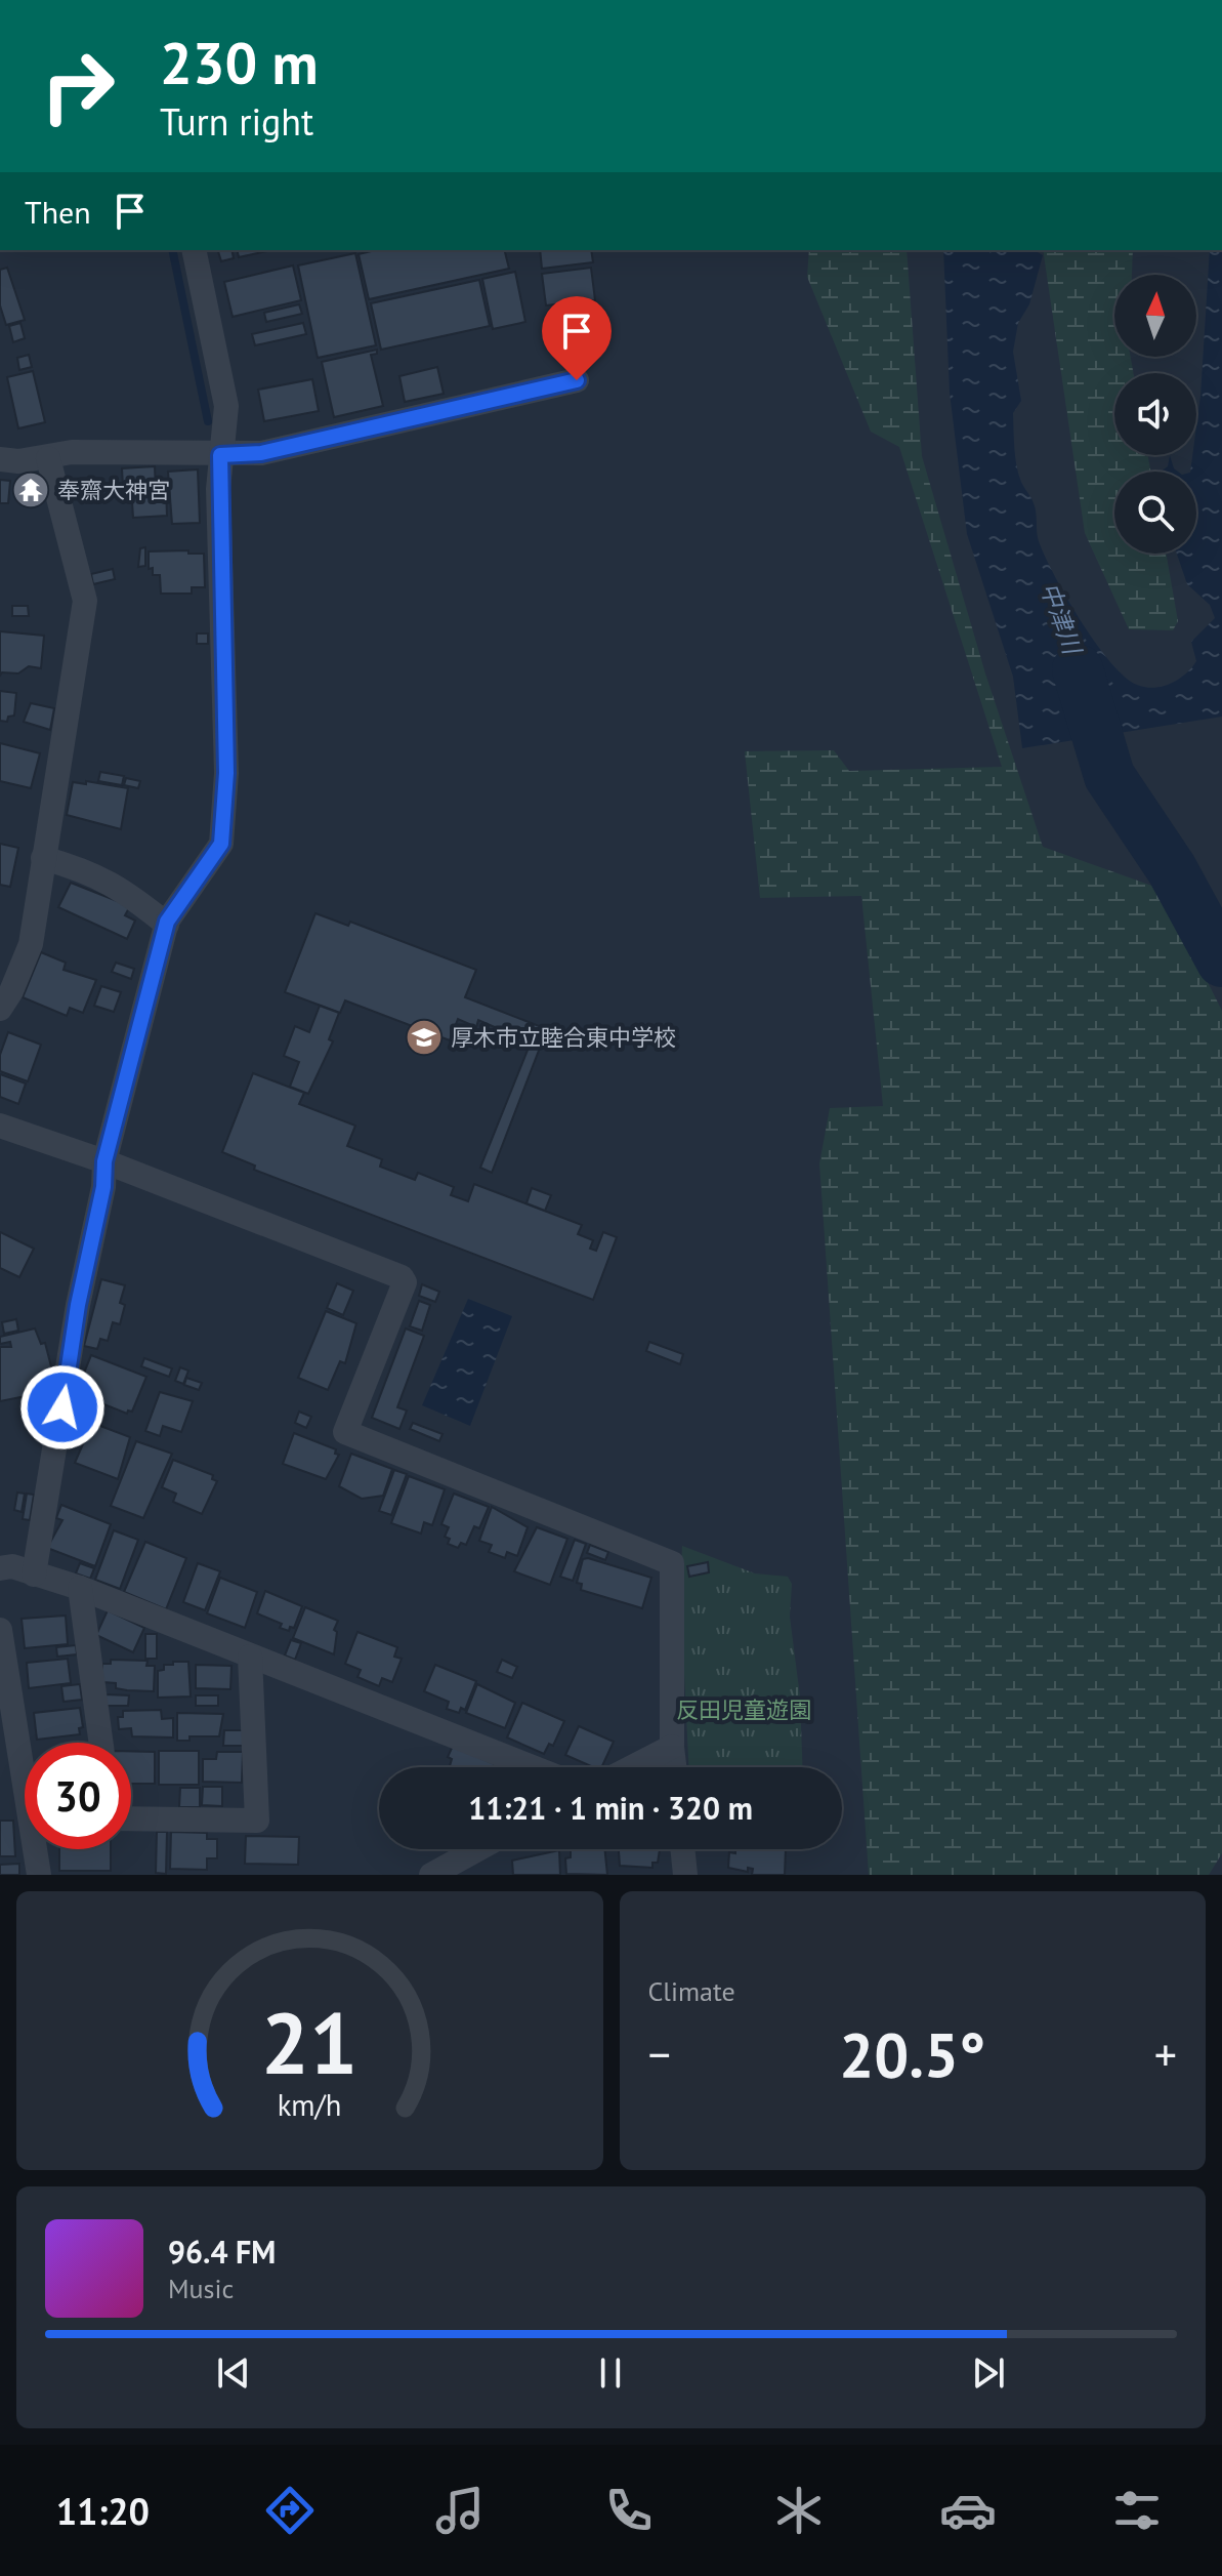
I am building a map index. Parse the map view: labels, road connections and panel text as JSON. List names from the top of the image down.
{
  "water": ["中津川"],
  "parks": ["反田児童遊園"],
  "places": {
    "temple": ["奉齋大神宮"],
    "school or university": ["厚木市立睦合東中学校"]
  },
  "north": "top",
  "page": {
    "turn": ["230 m", "Turn right"],
    "then": "Then",
    "limit": "30",
    "trip": "11:21 · 1 min · 320 m",
    "tile": "Climate",
    "heat": ["−", "20.5°", "+"],
    "song": ["96.4 FM", "Music"],
    "tabs": "11:20",
    "gauge": ["21", "km/h"]
  }
}
